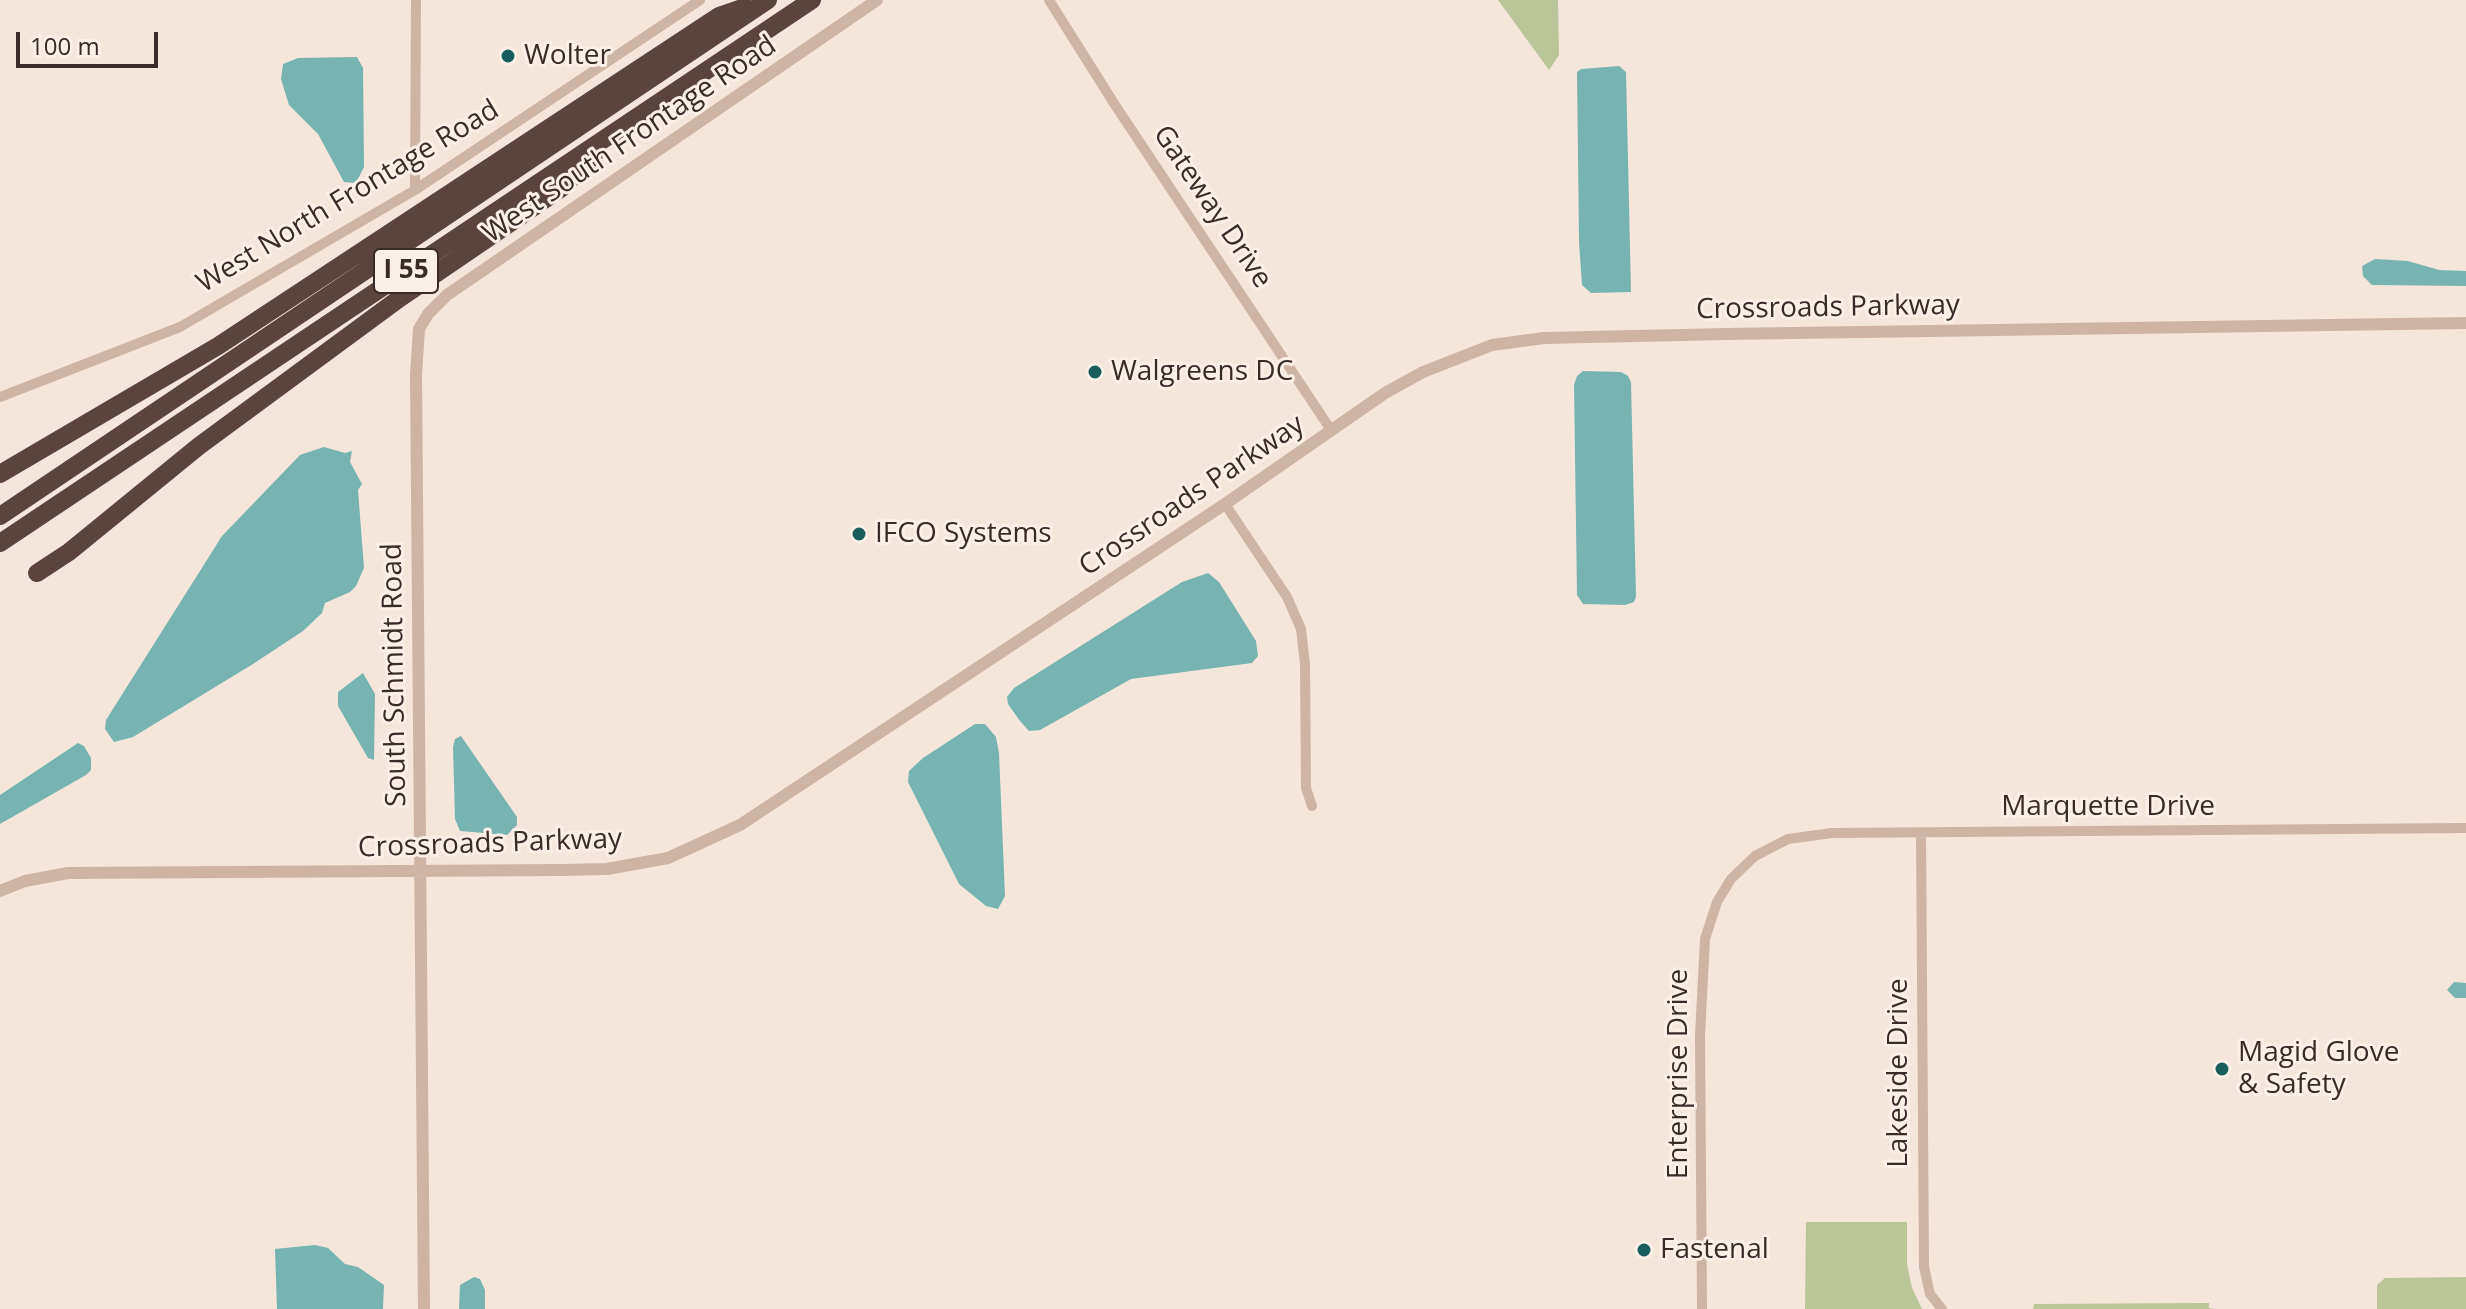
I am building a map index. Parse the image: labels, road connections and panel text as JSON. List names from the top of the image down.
{
  "streets": {
    "highway": ["I 55"],
    "street": [
      "West South Frontage Road",
      "West North Frontage Road",
      "Gateway Drive",
      "Crossroads Parkway",
      "South Schmidt Road",
      "Marquette Drive",
      "Lakeside Drive",
      "Enterprise Drive"
    ]
  },
  "crossings": [
    ["West South Frontage Road", "South Schmidt Road"],
    ["Gateway Drive", "Crossroads Parkway"],
    ["Crossroads Parkway", "South Schmidt Road"],
    ["Marquette Drive", "Lakeside Drive"],
    ["Marquette Drive", "Enterprise Drive"]
  ],
  "places": [
    "Wolter",
    "Walgreens DC",
    "IFCO Systems",
    "Magid Glove & Safety",
    "Fastenal"
  ],
  "scale_bar": "100 m"
}
